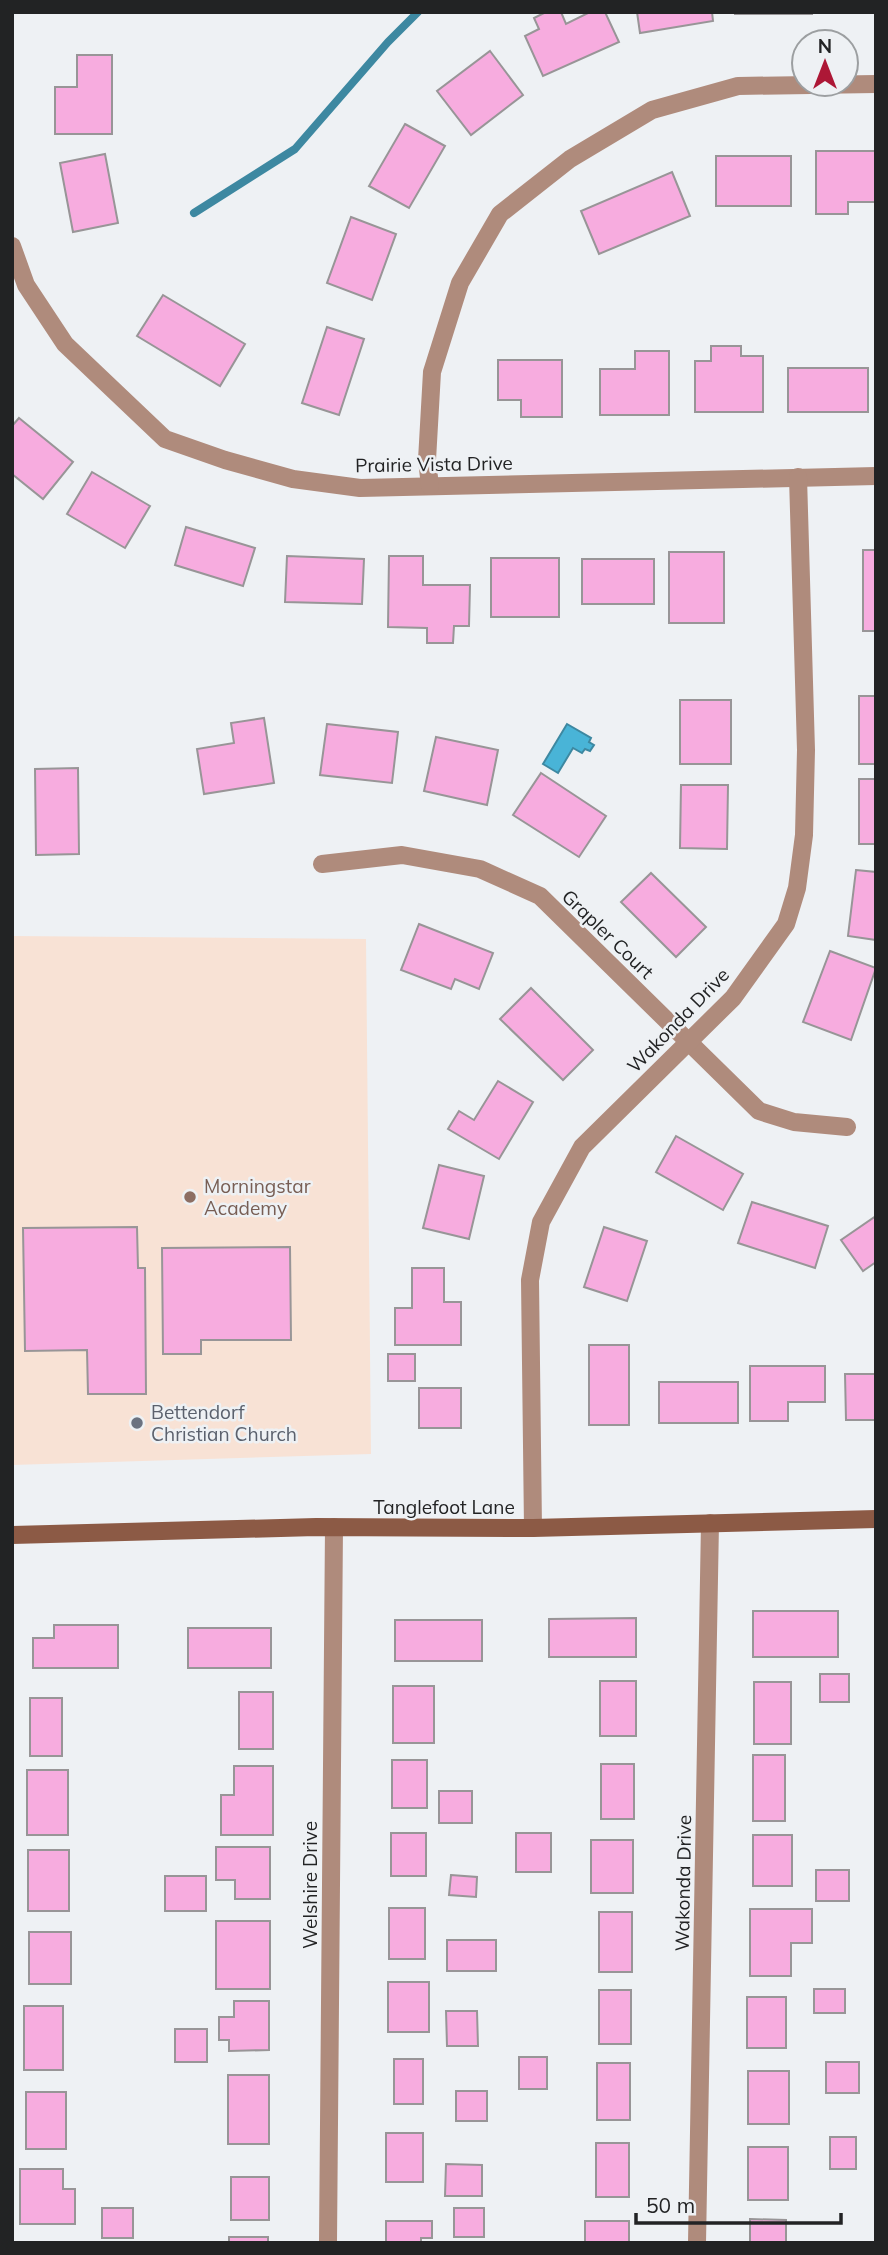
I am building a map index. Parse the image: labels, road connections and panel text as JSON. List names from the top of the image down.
{
  "streets": {
    "main road": ["Tanglefoot Lane"],
    "street": [
      "Prairie Vista Drive",
      "Grapler Court",
      "Wakonda Drive",
      "Welshire Drive"
    ]
  },
  "crossings": [
    ["Prairie Vista Drive", "Wakonda Drive"],
    ["Grapler Court", "Wakonda Drive"],
    ["Wakonda Drive", "Tanglefoot Lane"],
    ["Tanglefoot Lane", "Welshire Drive"]
  ],
  "places": ["Morningstar Academy", "Bettendorf Christian Church"],
  "scale_bar": "50 m",
  "north": "top"
}
